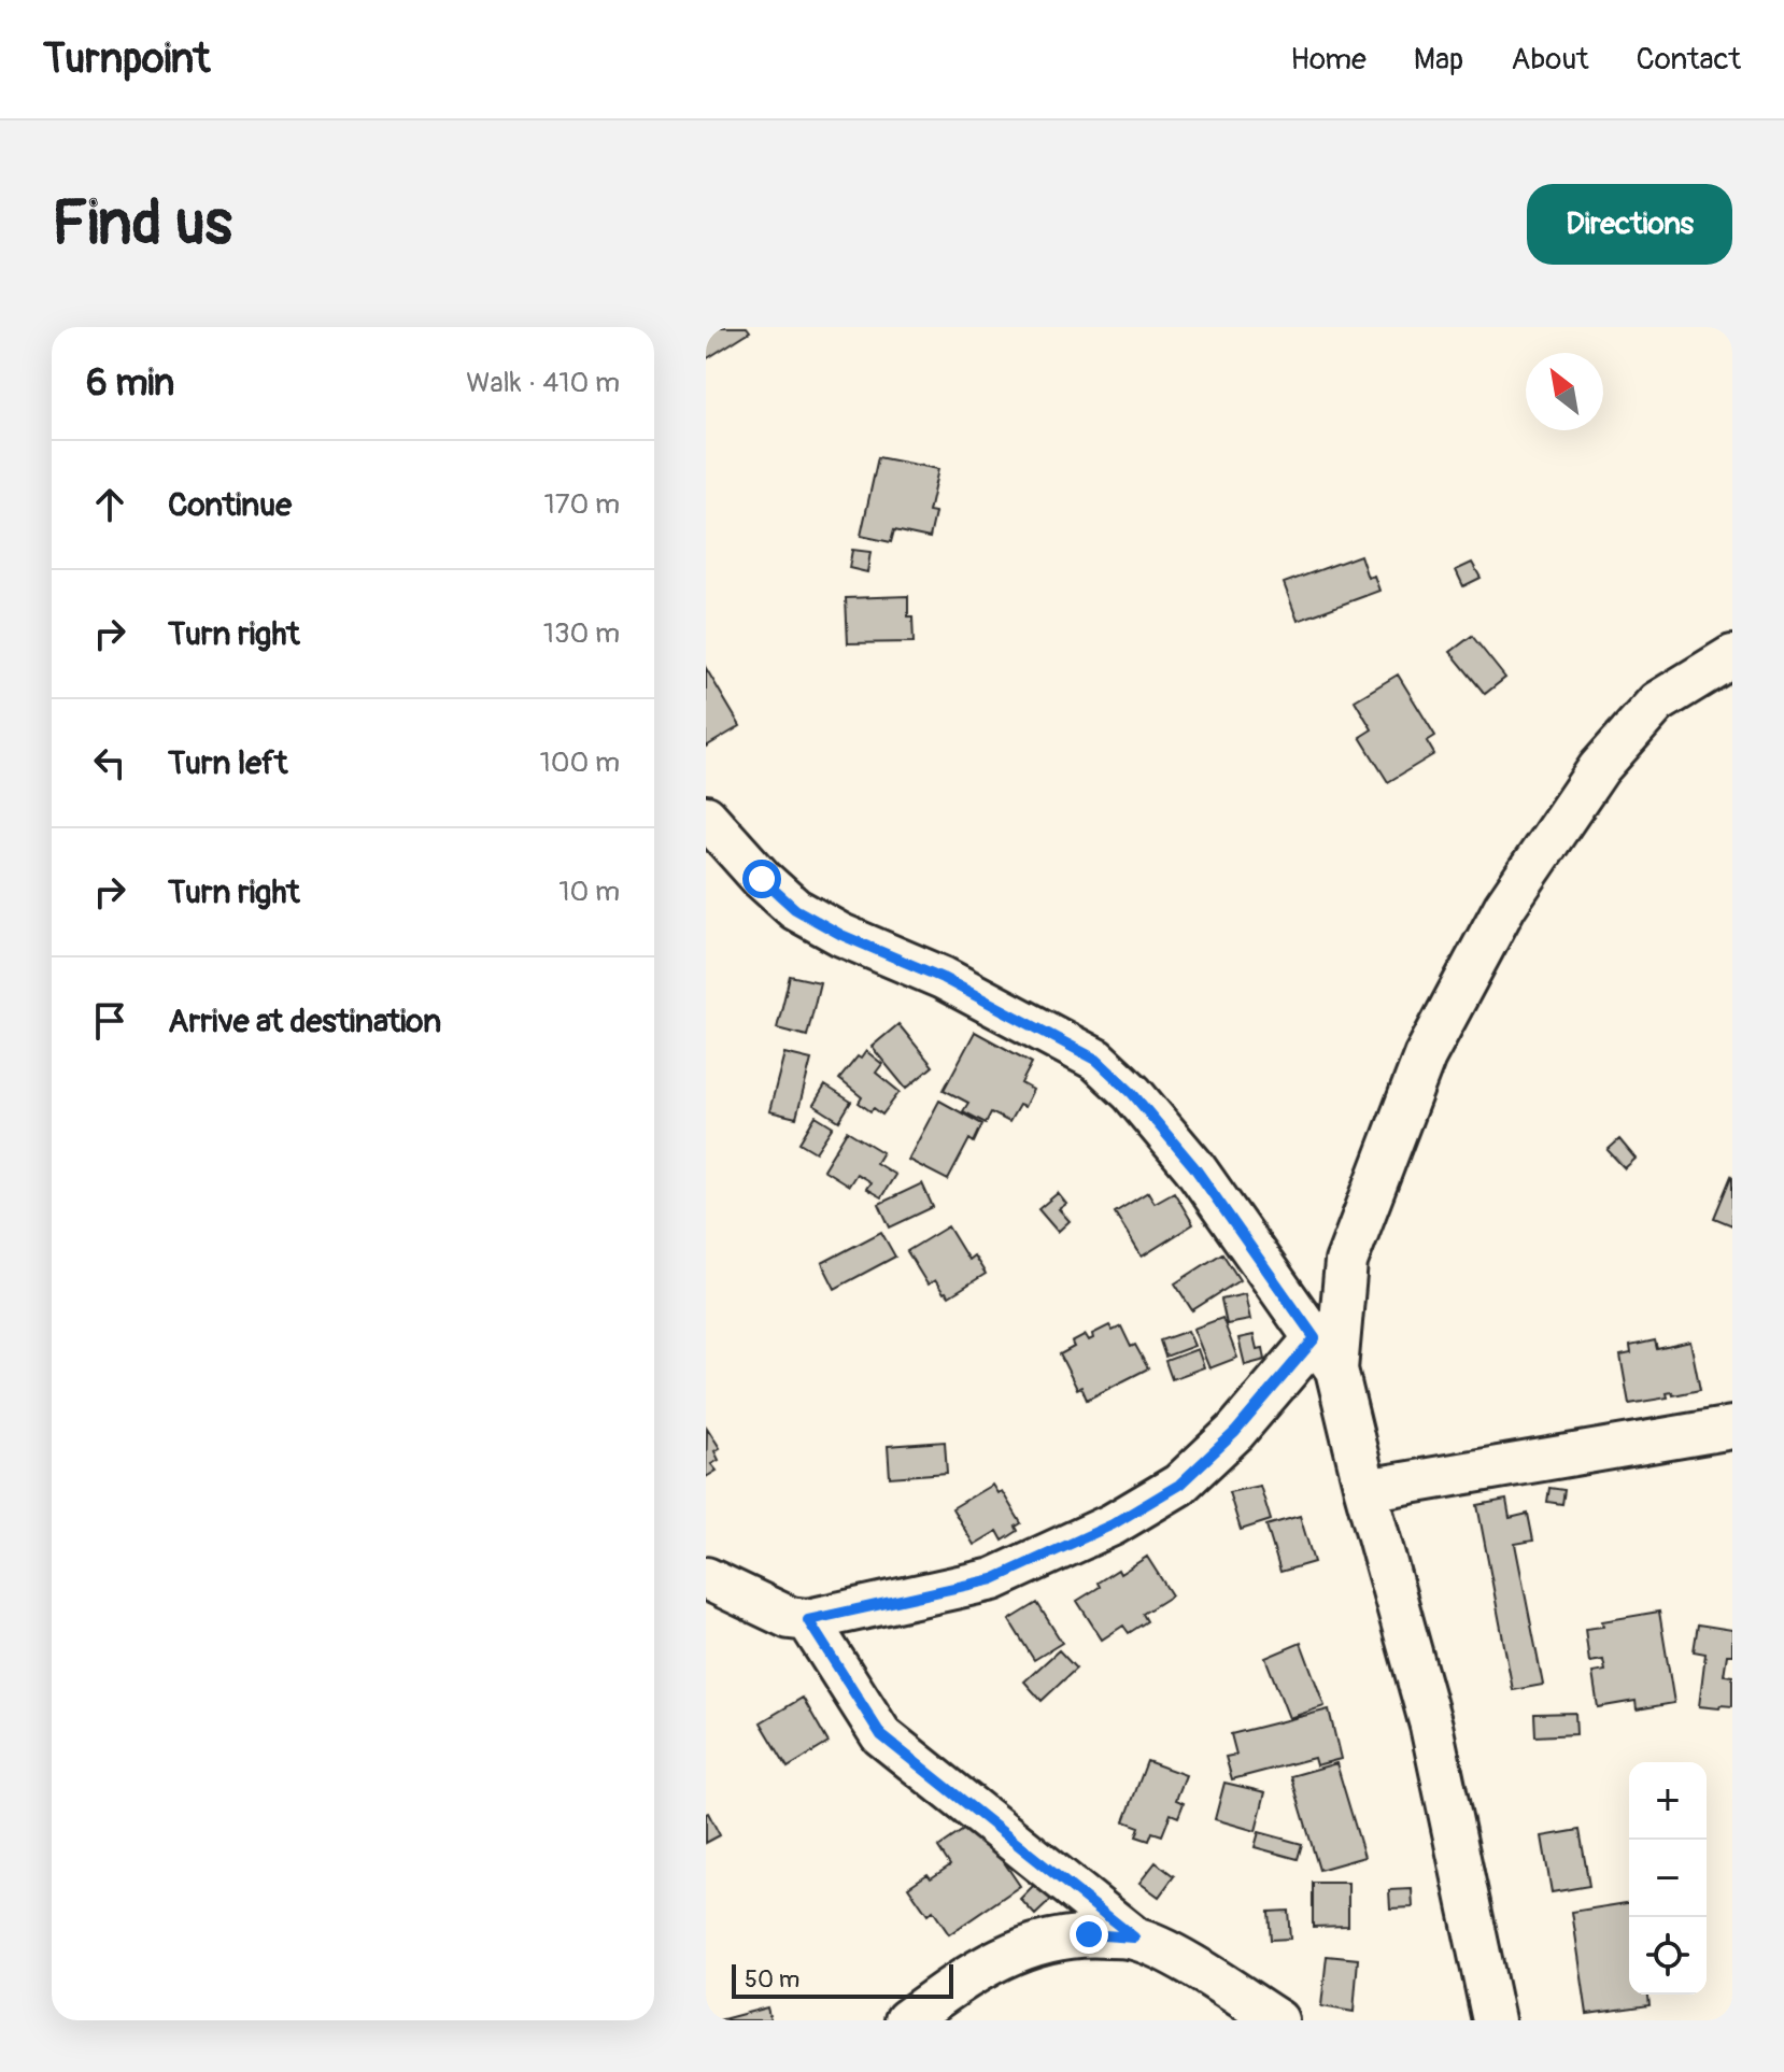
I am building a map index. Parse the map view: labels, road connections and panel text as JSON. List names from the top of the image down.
{
  "scale_bar": "50 m",
  "north": "top left",
  "page": {
    "header": "Turnpoint",
    "nav": [
      "Home",
      "Map",
      "About",
      "Contact"
    ],
    "buttons": "Directions",
    "title": "Find us",
    "heading": ["6 min", "Walk · 410 m"],
    "list": [
      ["Continue", "170 m"],
      ["Turn right", "130 m"],
      ["Turn left", "100 m"],
      ["Turn right", "10 m"],
      "Arrive at destination"
    ],
    "map_buttons": ["+", "−"],
    "scale": "50 m"
  }
}
